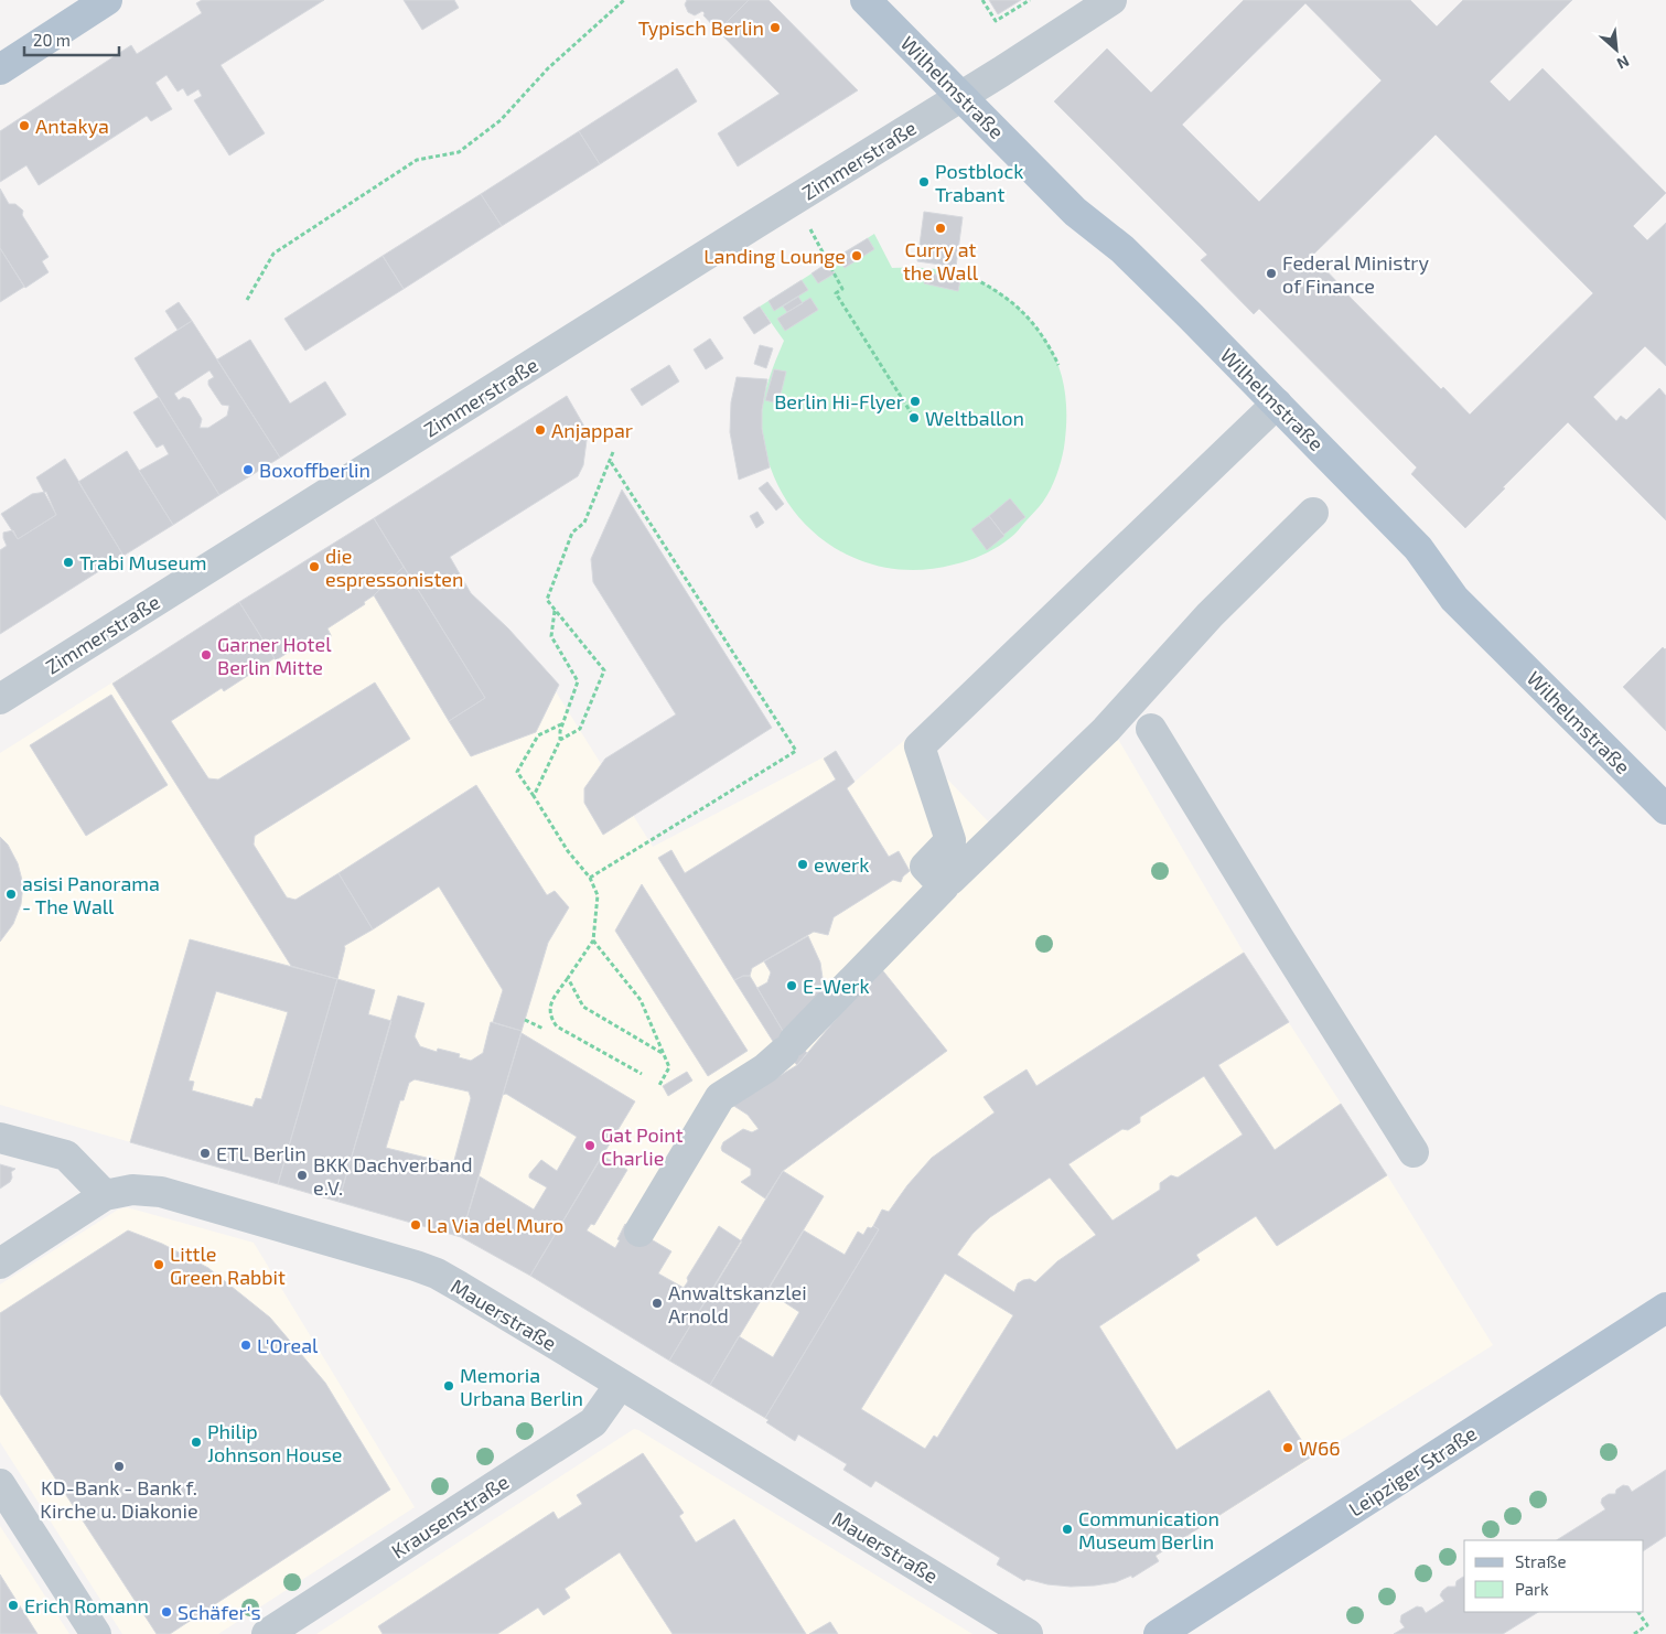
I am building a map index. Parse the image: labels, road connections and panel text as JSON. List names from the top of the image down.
{
  "streets": {
    "main road": ["Wilhelmstraße", "Leipziger Straße"],
    "street": ["Zimmerstraße", "Mauerstraße", "Krausenstraße"]
  },
  "crossings": [
    ["Wilhelmstraße", "Zimmerstraße"],
    ["Mauerstraße", "Krausenstraße"]
  ],
  "places": [
    "Typisch Berlin",
    "Antakya",
    "Postblock Trabant",
    "Curry at the Wall",
    "Landing Lounge",
    "Federal Ministry of Finance",
    "Berlin Hi-Flyer",
    "Weltballon",
    "Anjappar",
    "Boxoffberlin",
    "Trabi Museum",
    "die espressonisten",
    "Garner Hotel Berlin Mitte",
    "ewerk",
    "asisi Panorama - The Wall",
    "E-Werk",
    "Gat Point Charlie",
    "ETL Berlin",
    "BKK Dachverband e.V.",
    "La Via del Muro",
    "Little Green Rabbit",
    "Anwaltskanzlei Arnold",
    "L'Oreal",
    "Memoria Urbana Berlin",
    "Philip Johnson House",
    "W66",
    "KD-Bank - Bank f. Kirche u. Diakonie",
    "Communication Museum Berlin",
    "Erich Romann",
    "Schäfer's"
  ],
  "legend": ["Straße", "Park"],
  "scale_bar": "20 m",
  "north": "bottom right"
}
